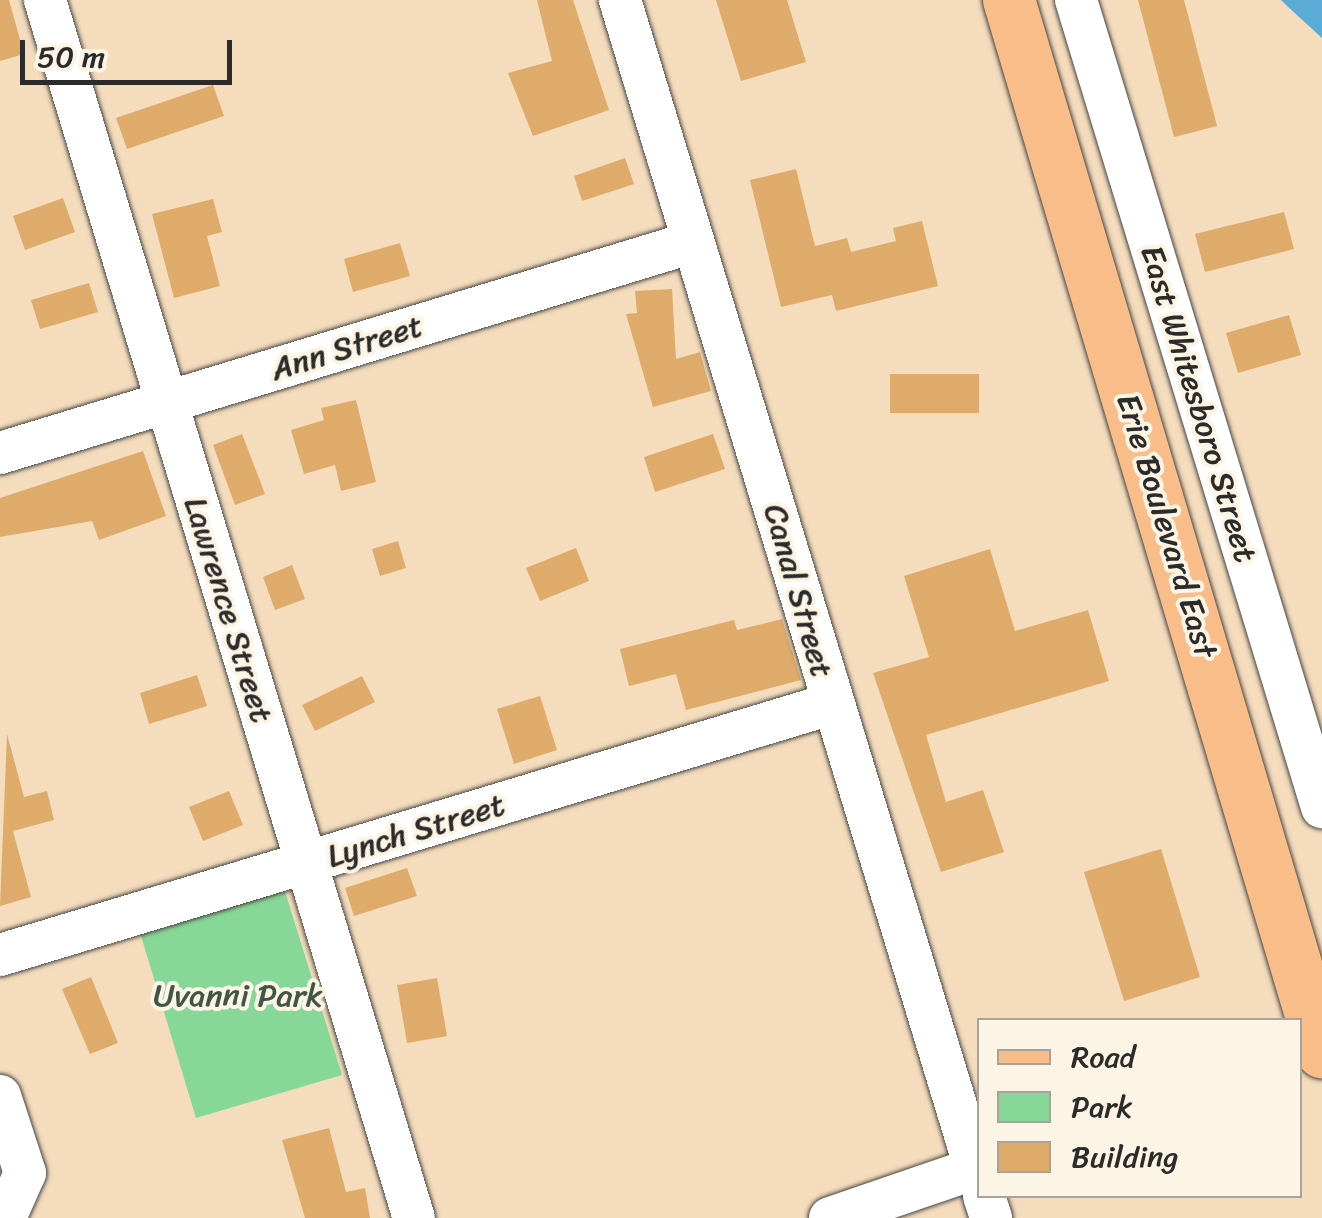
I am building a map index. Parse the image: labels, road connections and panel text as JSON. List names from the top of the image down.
{
  "streets": {
    "main road": ["Erie Boulevard East"],
    "street": [
      "Ann Street",
      "East Whitesboro Street",
      "Canal Street",
      "Lawrence Street",
      "Lynch Street"
    ]
  },
  "crossings": [
    ["Ann Street", "Canal Street"],
    ["Ann Street", "Lawrence Street"],
    ["Canal Street", "Lynch Street"],
    ["Lawrence Street", "Lynch Street"]
  ],
  "parks": ["Uvanni Park"],
  "legend": ["Road", "Park", "Building"],
  "scale_bar": "50 m"
}
